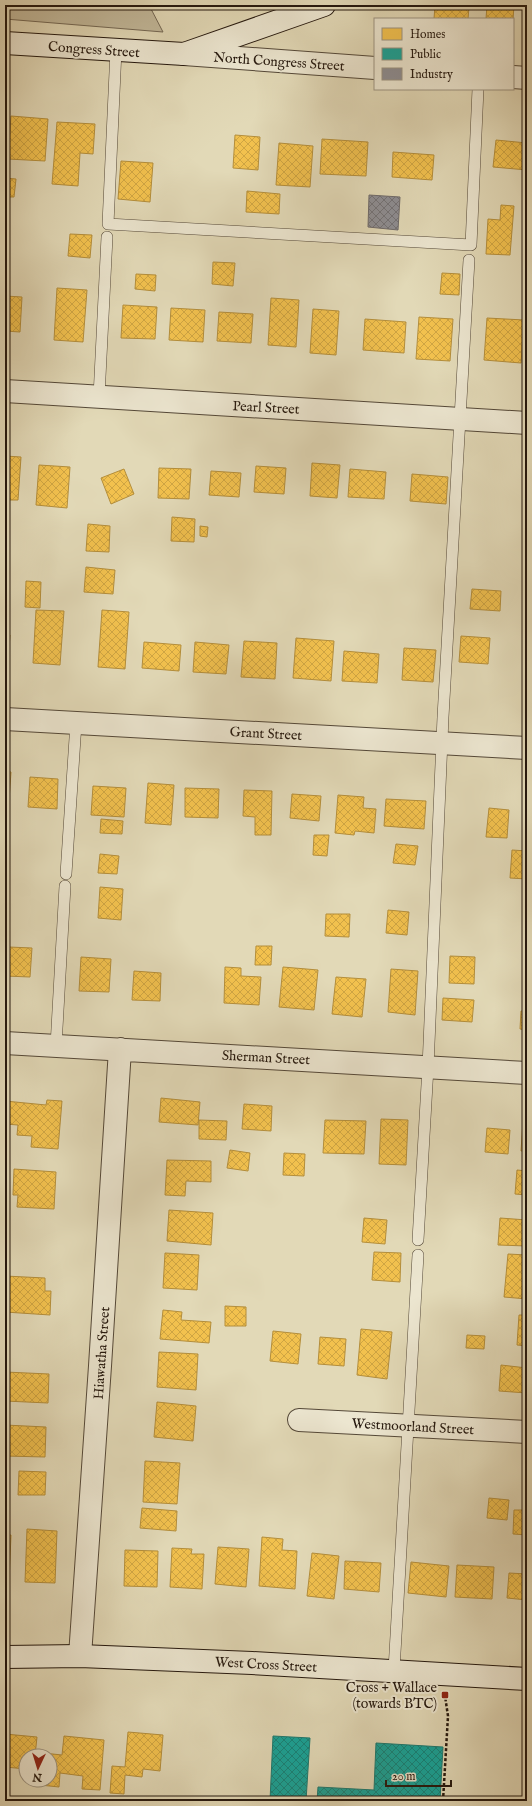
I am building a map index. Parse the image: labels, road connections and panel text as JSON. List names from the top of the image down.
{
  "streets": {
    "street": [
      "Congress Street",
      "North Congress Street",
      "Pearl Street",
      "Grant Street",
      "Sherman Street",
      "Hiawatha Street",
      "Westmoorland Street",
      "West Cross Street"
    ]
  },
  "crossings": [
    ["Congress Street", "North Congress Street"],
    ["Sherman Street", "Hiawatha Street"],
    ["Hiawatha Street", "West Cross Street"]
  ],
  "places": {
    "transit": ["Cross + Wallace (towards BTC)"]
  },
  "legend": ["Homes", "Public", "Industry"],
  "scale_bar": "20 m",
  "north": "bottom"
}
